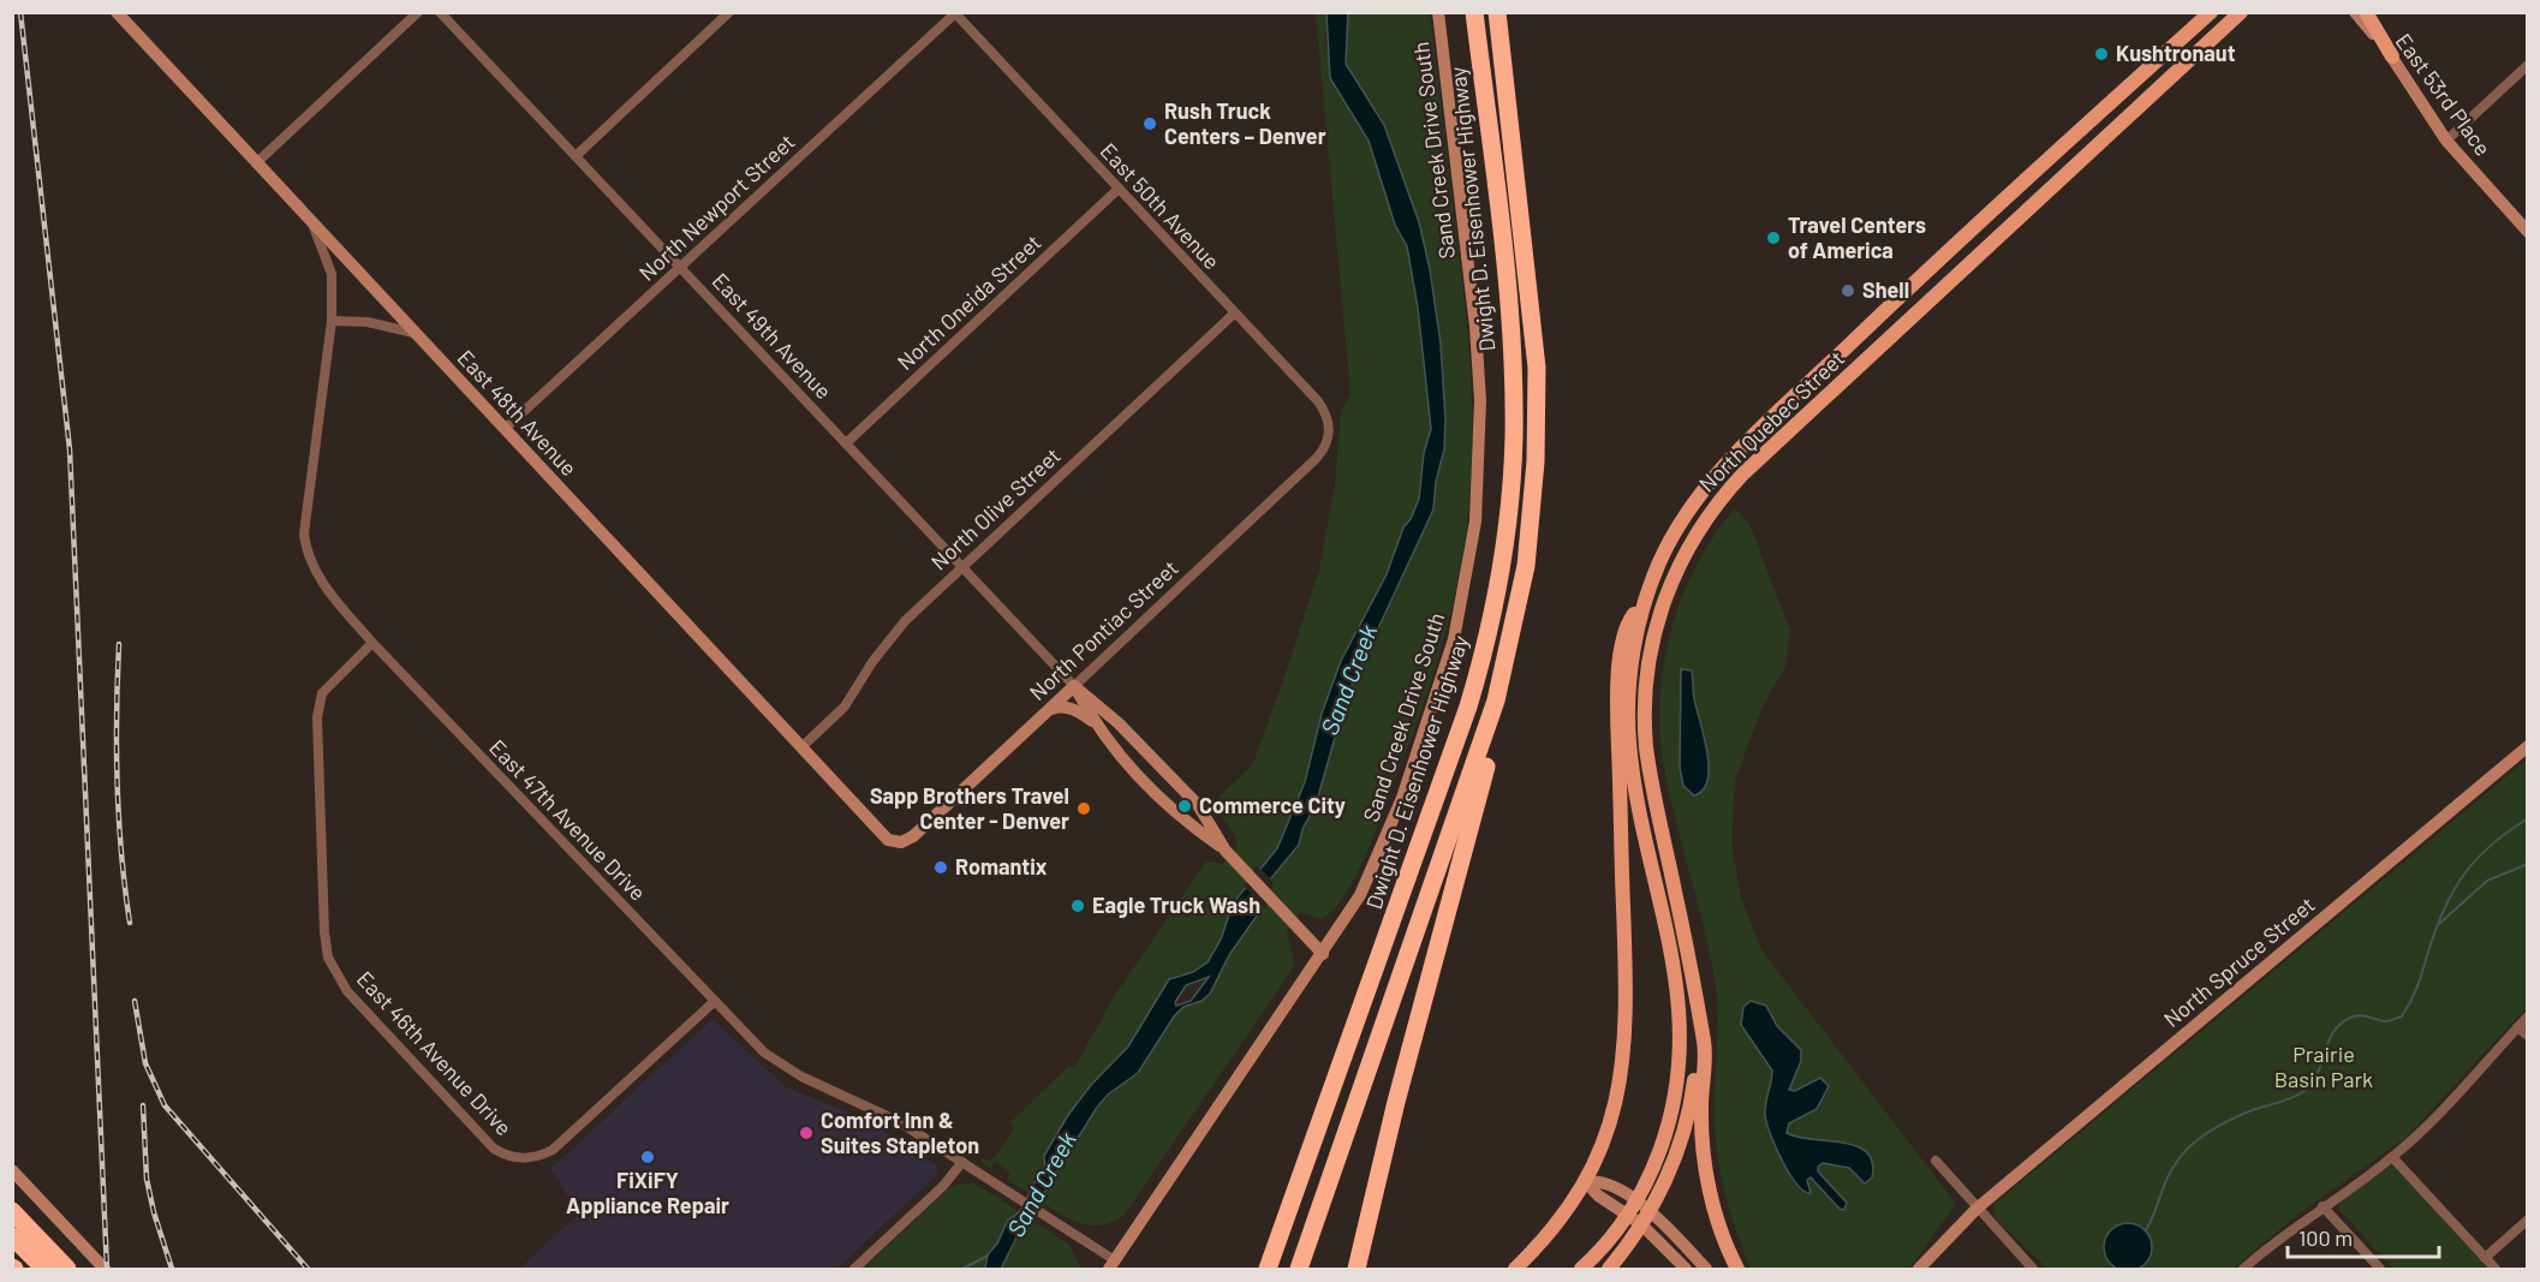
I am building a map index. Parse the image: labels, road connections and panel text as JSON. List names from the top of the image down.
{
  "streets": {
    "highway": ["Dwight D. Eisenhower Highway"],
    "main road": ["North Quebec Street"],
    "street": [
      "East 53rd Place",
      "Sand Creek Drive South",
      "East 50th Avenue",
      "North Newport Street",
      "North Oneida Street",
      "East 49th Avenue",
      "East 48th Avenue",
      "North Olive Street",
      "North Pontiac Street",
      "East 47th Avenue Drive",
      "North Spruce Street",
      "East 46th Avenue Drive"
    ]
  },
  "crossings": [
    ["Sand Creek Drive South", "East 49th Avenue"],
    ["Sand Creek Drive South", "East 47th Avenue Drive"],
    ["East 50th Avenue", "North Newport Street"],
    ["East 50th Avenue", "North Oneida Street"],
    ["East 50th Avenue", "North Olive Street"],
    ["East 50th Avenue", "North Pontiac Street"],
    ["North Newport Street", "East 49th Avenue"],
    ["North Newport Street", "East 48th Avenue"],
    ["North Oneida Street", "East 49th Avenue"],
    ["East 49th Avenue", "North Olive Street"],
    ["East 49th Avenue", "North Pontiac Street"],
    ["East 48th Avenue", "North Olive Street"],
    ["East 48th Avenue", "North Pontiac Street"],
    ["East 48th Avenue", "East 47th Avenue Drive"],
    ["East 47th Avenue Drive", "East 46th Avenue Drive"]
  ],
  "water": ["Sand Creek"],
  "parks": ["Prairie Basin Park"],
  "places": [
    "Kushtronaut",
    "Rush Truck Centers – Denver",
    "Travel Centers of America",
    "Shell",
    "Commerce City",
    "Sapp Brothers Travel Center - Denver",
    "Romantix",
    "Eagle Truck Wash",
    "Comfort Inn & Suites Stapleton",
    "FiXiFY Appliance Repair"
  ],
  "scale_bar": "100 m"
}
